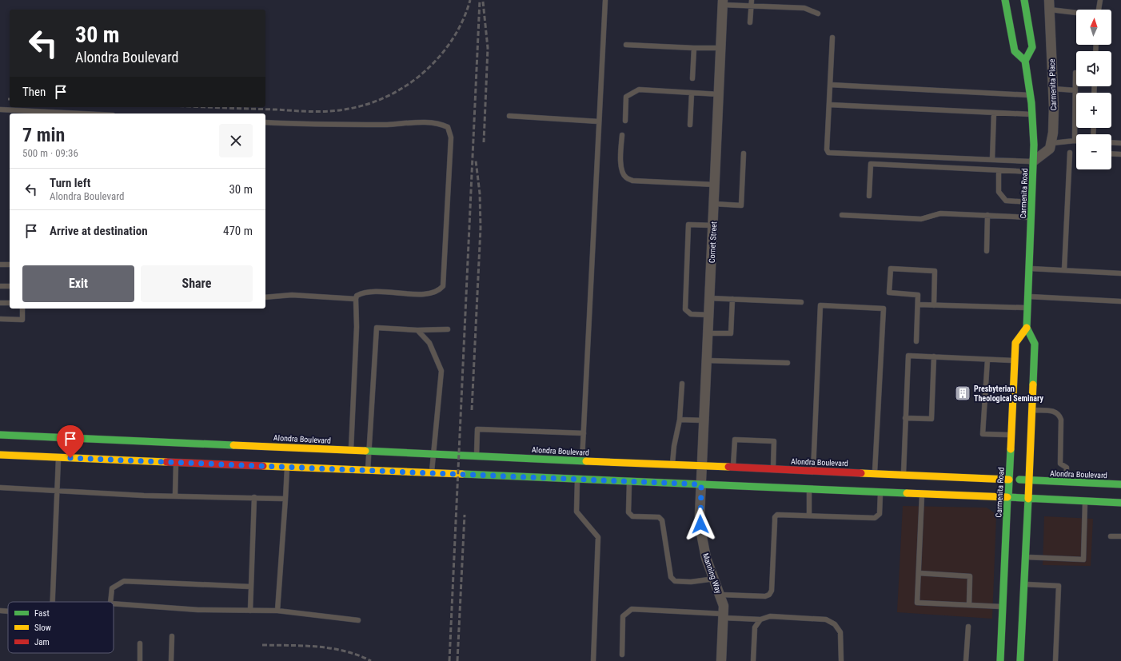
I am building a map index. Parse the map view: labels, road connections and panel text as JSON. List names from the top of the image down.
{
  "streets": {
    "main road": ["Carmenita Road", "Alondra Boulevard"],
    "street": ["Carmenita Place", "Cornet Street", "Manning Way"]
  },
  "crossings": [
    ["Carmenita Road", "Alondra Boulevard"],
    ["Cornet Street", "Alondra Boulevard"],
    ["Cornet Street", "Manning Way"]
  ],
  "places": {
    "building": ["Presbyterian Theological Seminary"]
  },
  "legend": ["Fast", "Slow", "Jam"],
  "north": "top",
  "page": {
    "map_buttons": ["+", "−"],
    "turn": ["30 m", "Alondra Boulevard"],
    "then": "Then",
    "heading": ["7 min", "500 m · 09:36"],
    "list": [
      {
        "name": "Turn left",
        "note": "Alondra Boulevard",
        "value": "30 m"
      },
      {
        "name": "Arrive at destination",
        "value": "470 m"
      }
    ],
    "buttons": ["Exit", "Share"]
  }
}
